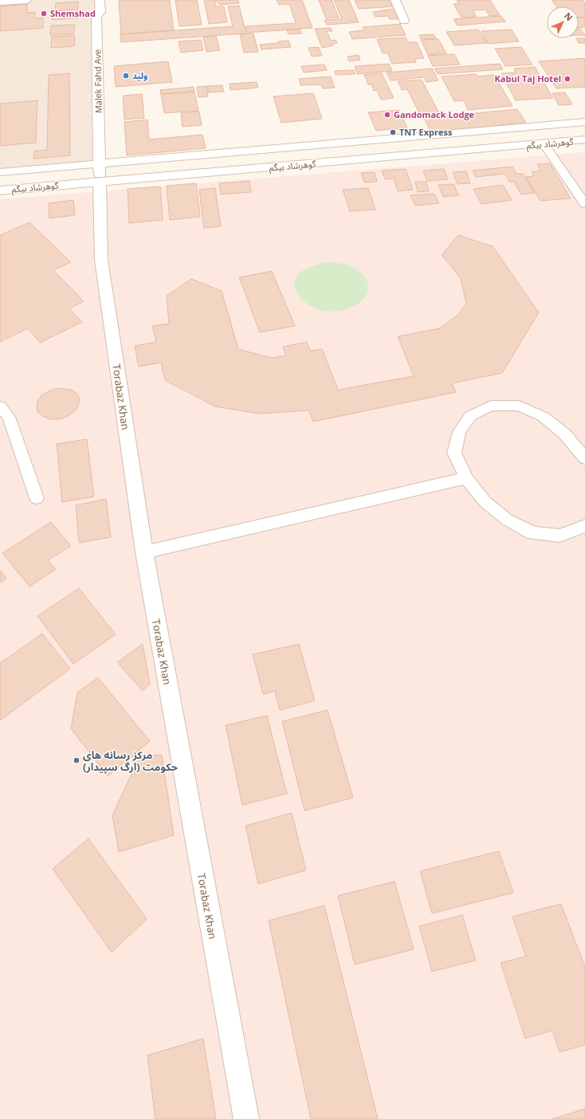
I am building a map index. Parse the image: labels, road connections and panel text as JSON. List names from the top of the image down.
{
  "streets": {
    "main road": ["Malek Fahd Ave", "گوهرشاد بیگم", "Torabaz Khan"]
  },
  "crossings": [
    ["Malek Fahd Ave", "گوهرشاد بیگم"],
    ["Malek Fahd Ave", "Torabaz Khan"],
    ["گوهرشاد بیگم", "Torabaz Khan"]
  ],
  "places": [
    "Shemshad",
    "ولید",
    "Kabul Taj Hotel",
    "Gandomack Lodge",
    "TNT Express",
    "مرکز رسانه های حکومت (ارگ سپیدار)"
  ],
  "north": "top right"
}
